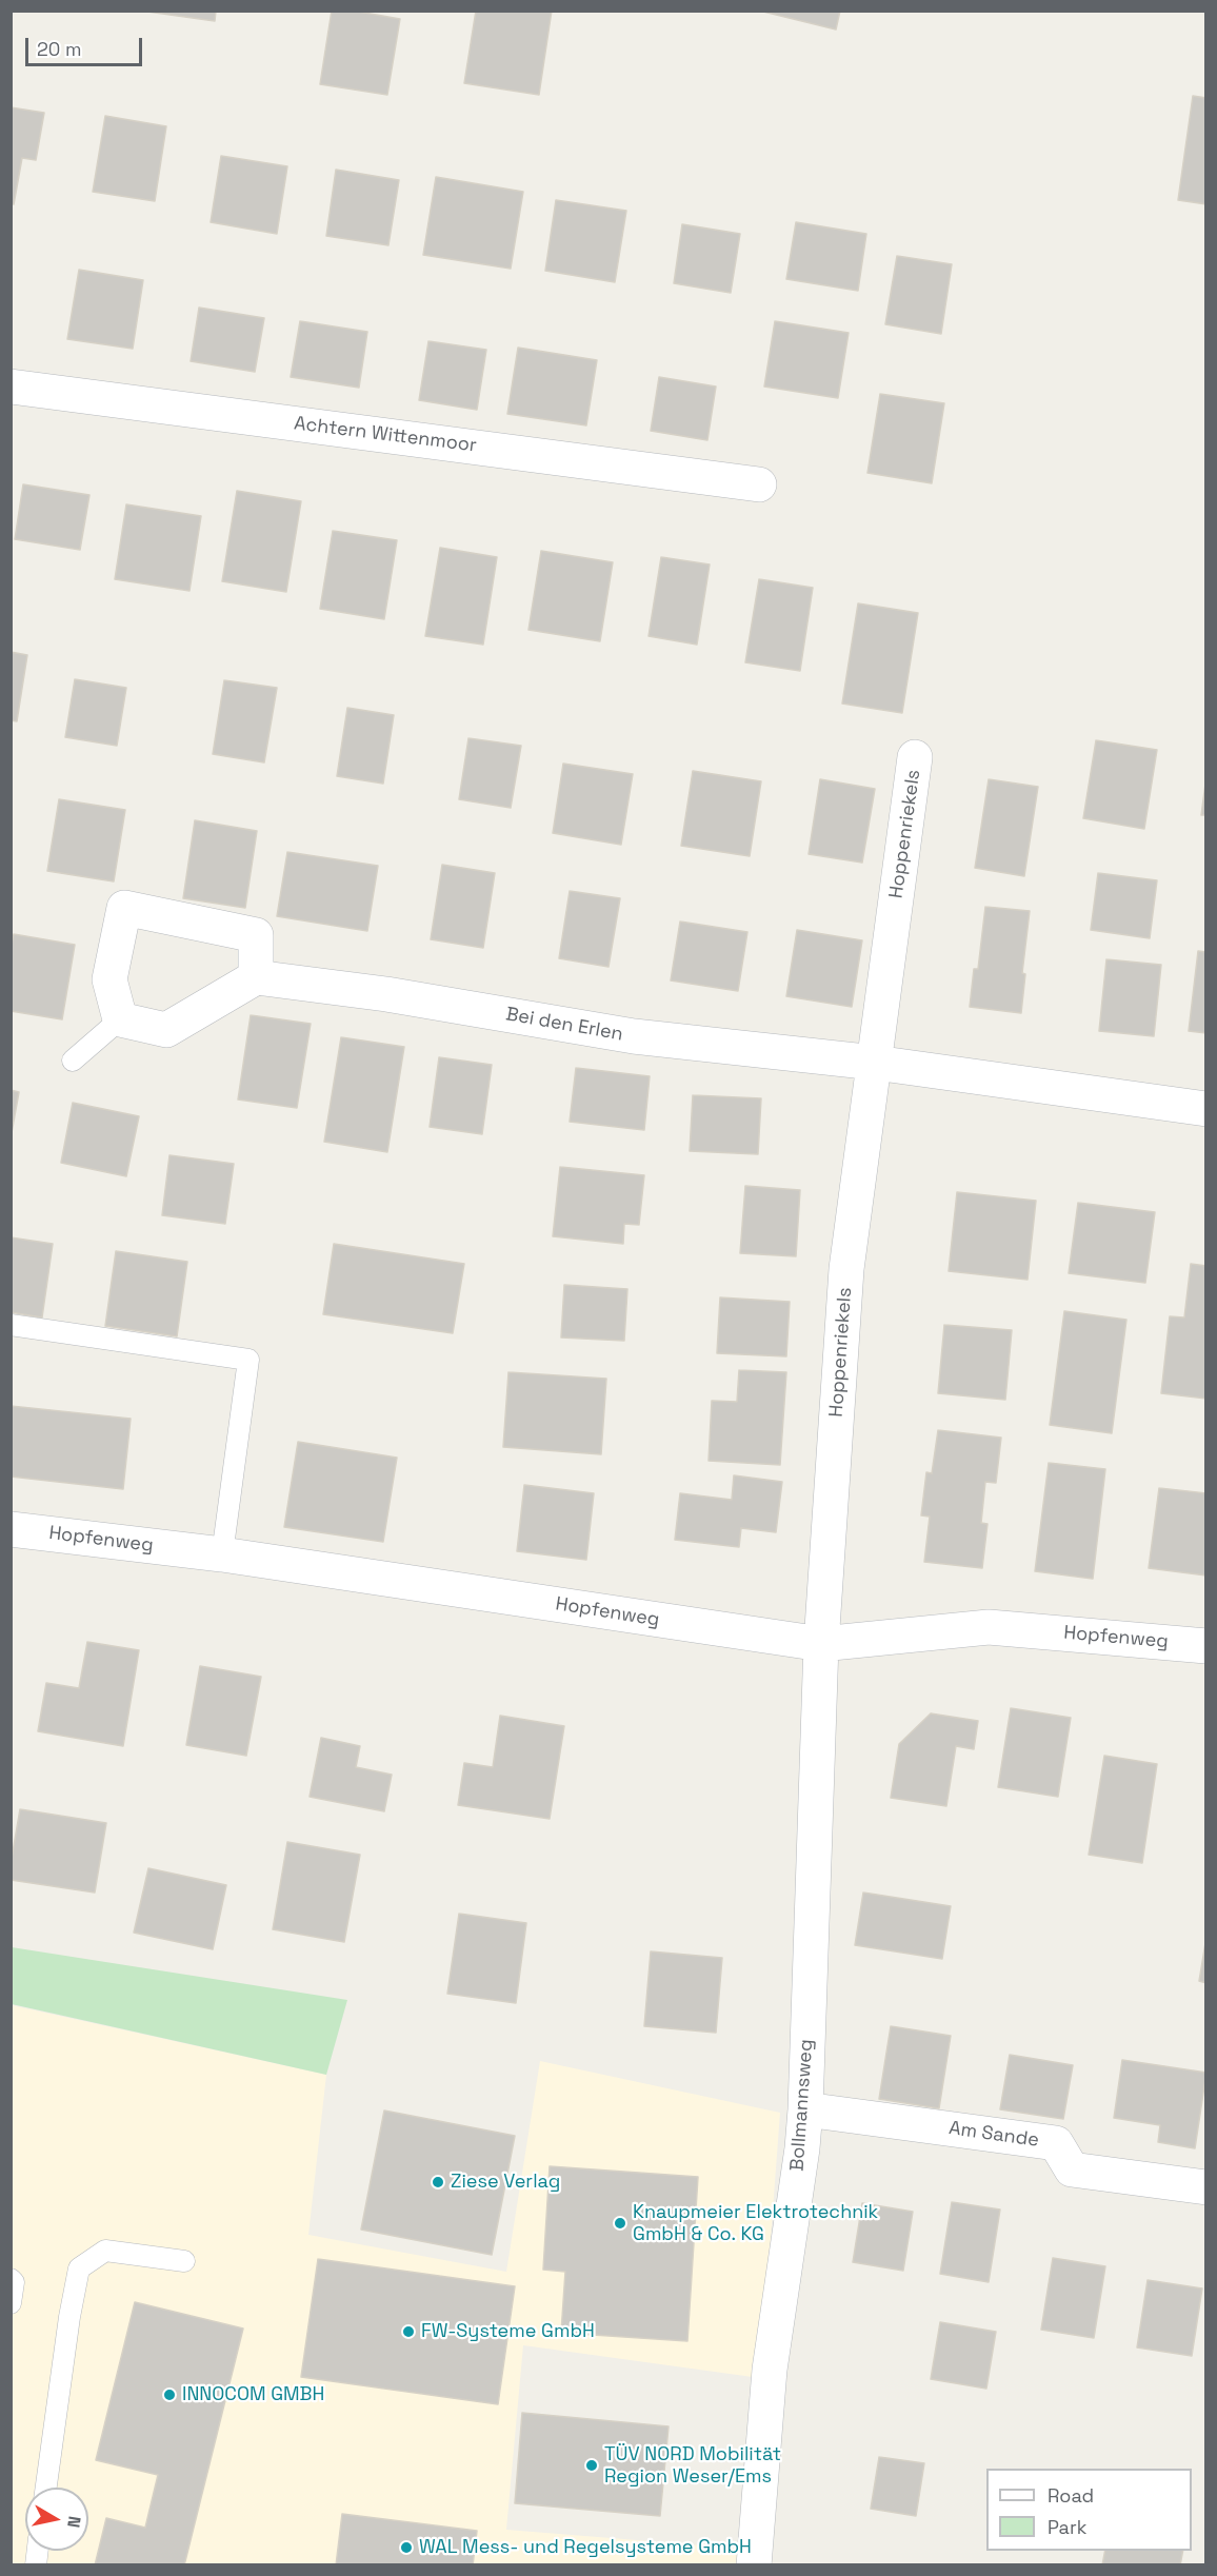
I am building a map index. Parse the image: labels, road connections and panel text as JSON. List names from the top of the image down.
{
  "streets": {
    "street": [
      "Achtern Wittenmoor",
      "Hoppenriekels",
      "Bei den Erlen",
      "Hopfenweg",
      "Bollmannsweg",
      "Am Sande"
    ]
  },
  "crossings": [
    ["Hoppenriekels", "Bei den Erlen"],
    ["Hoppenriekels", "Hopfenweg"],
    ["Hoppenriekels", "Bollmannsweg"],
    ["Hopfenweg", "Bollmannsweg"],
    ["Bollmannsweg", "Am Sande"]
  ],
  "places": [
    "Ziese Verlag",
    "Knaupmeier Elektrotechnik GmbH & Co. KG",
    "FW-Systeme GmbH",
    "INNOCOM GMBH",
    "TÜV NORD Mobilität Region Weser/Ems",
    "WAL Mess- und Regelsysteme GmbH"
  ],
  "legend": ["Road", "Park"],
  "scale_bar": "20 m",
  "north": "right"
}
